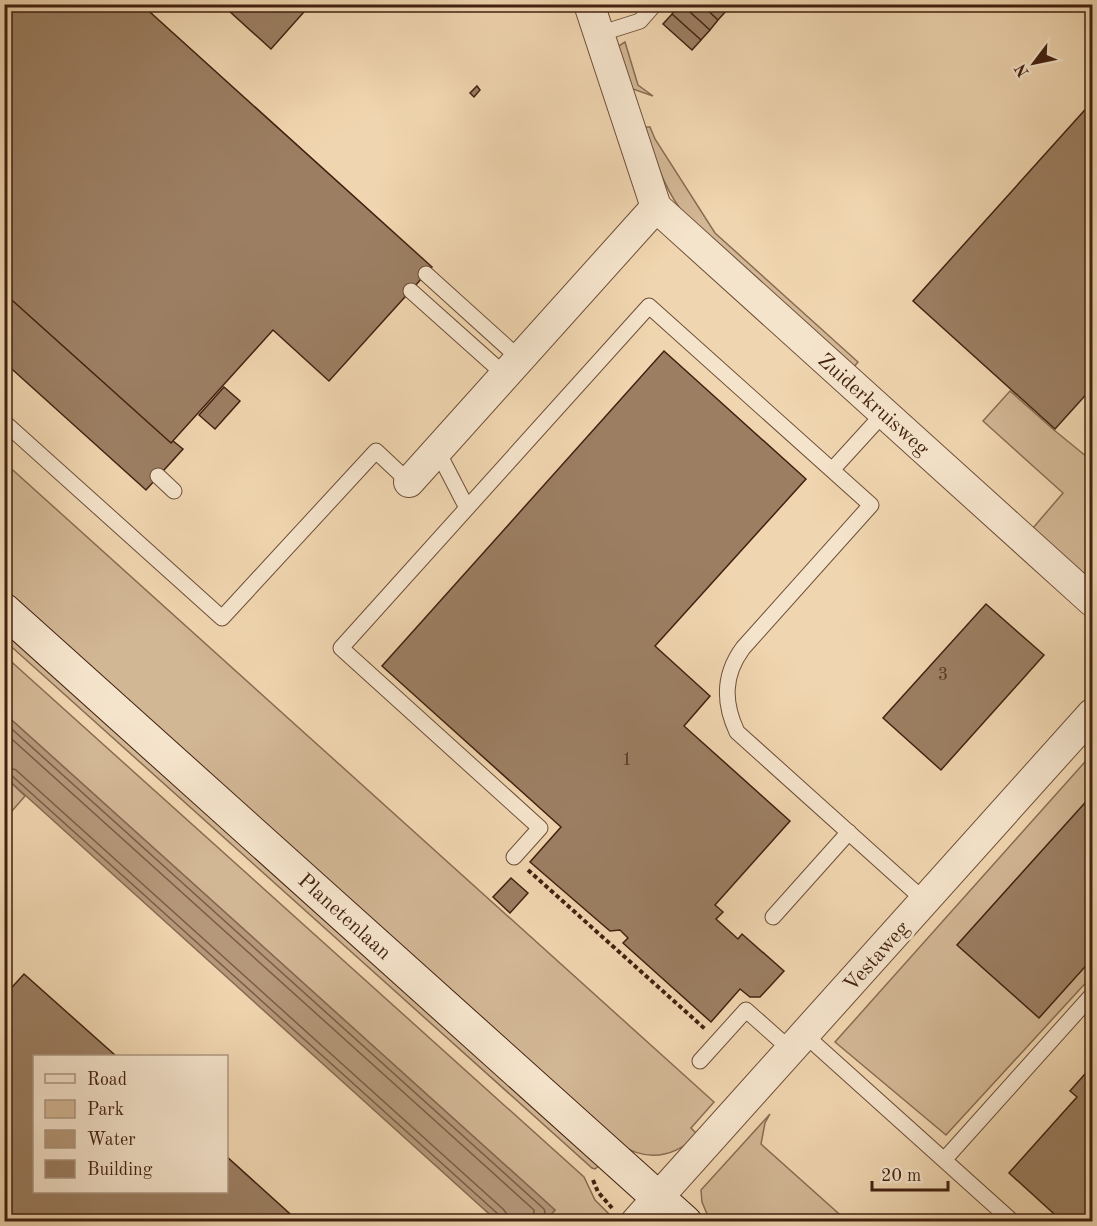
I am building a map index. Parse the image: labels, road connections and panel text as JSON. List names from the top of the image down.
{
  "streets": {
    "street": ["Zuiderkruisweg", "Planetenlaan", "Vestaweg"]
  },
  "crossings": [
    ["Planetenlaan", "Vestaweg"]
  ],
  "house_numbers": ["3", "1"],
  "legend": [
    "Road",
    "Park",
    "Water",
    "Building"
  ],
  "scale_bar": "20 m",
  "north": "bottom left"
}
